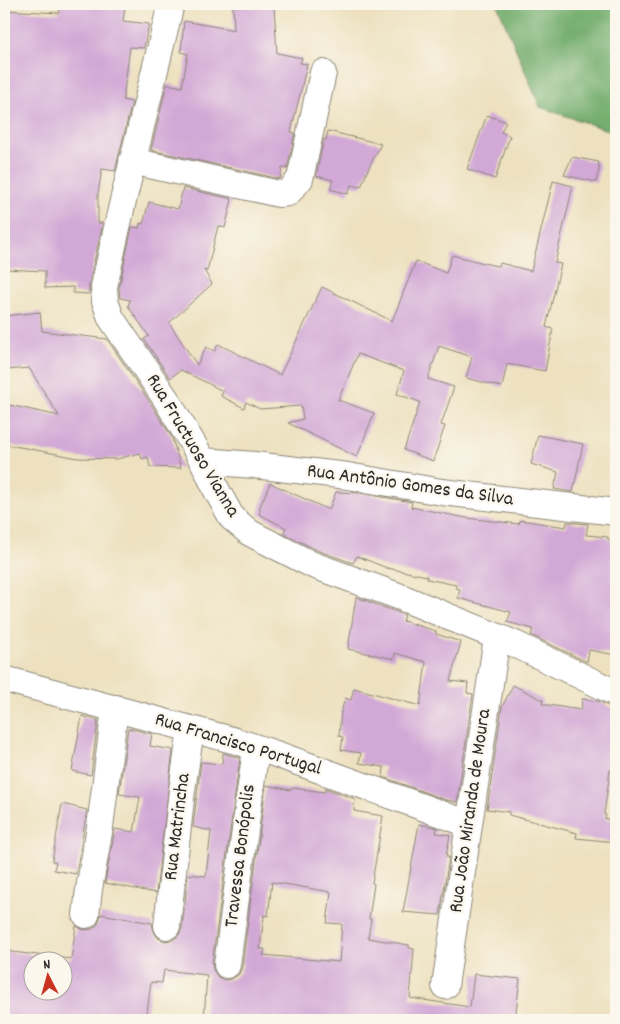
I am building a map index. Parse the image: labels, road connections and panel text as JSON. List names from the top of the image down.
{
  "streets": {
    "street": [
      "Rua Fructuoso Vianna",
      "Rua Antônio Gomes da Silva",
      "Rua Francisco Portugal",
      "Rua João Miranda de Moura",
      "Rua Matrincha",
      "Travessa Bonópolis"
    ]
  },
  "crossings": [
    ["Rua Fructuoso Vianna", "Rua Antônio Gomes da Silva"],
    ["Rua Fructuoso Vianna", "Rua João Miranda de Moura"],
    ["Rua Francisco Portugal", "Rua João Miranda de Moura"],
    ["Rua Francisco Portugal", "Rua Matrincha"],
    ["Rua Francisco Portugal", "Travessa Bonópolis"]
  ],
  "north": "top"
}
